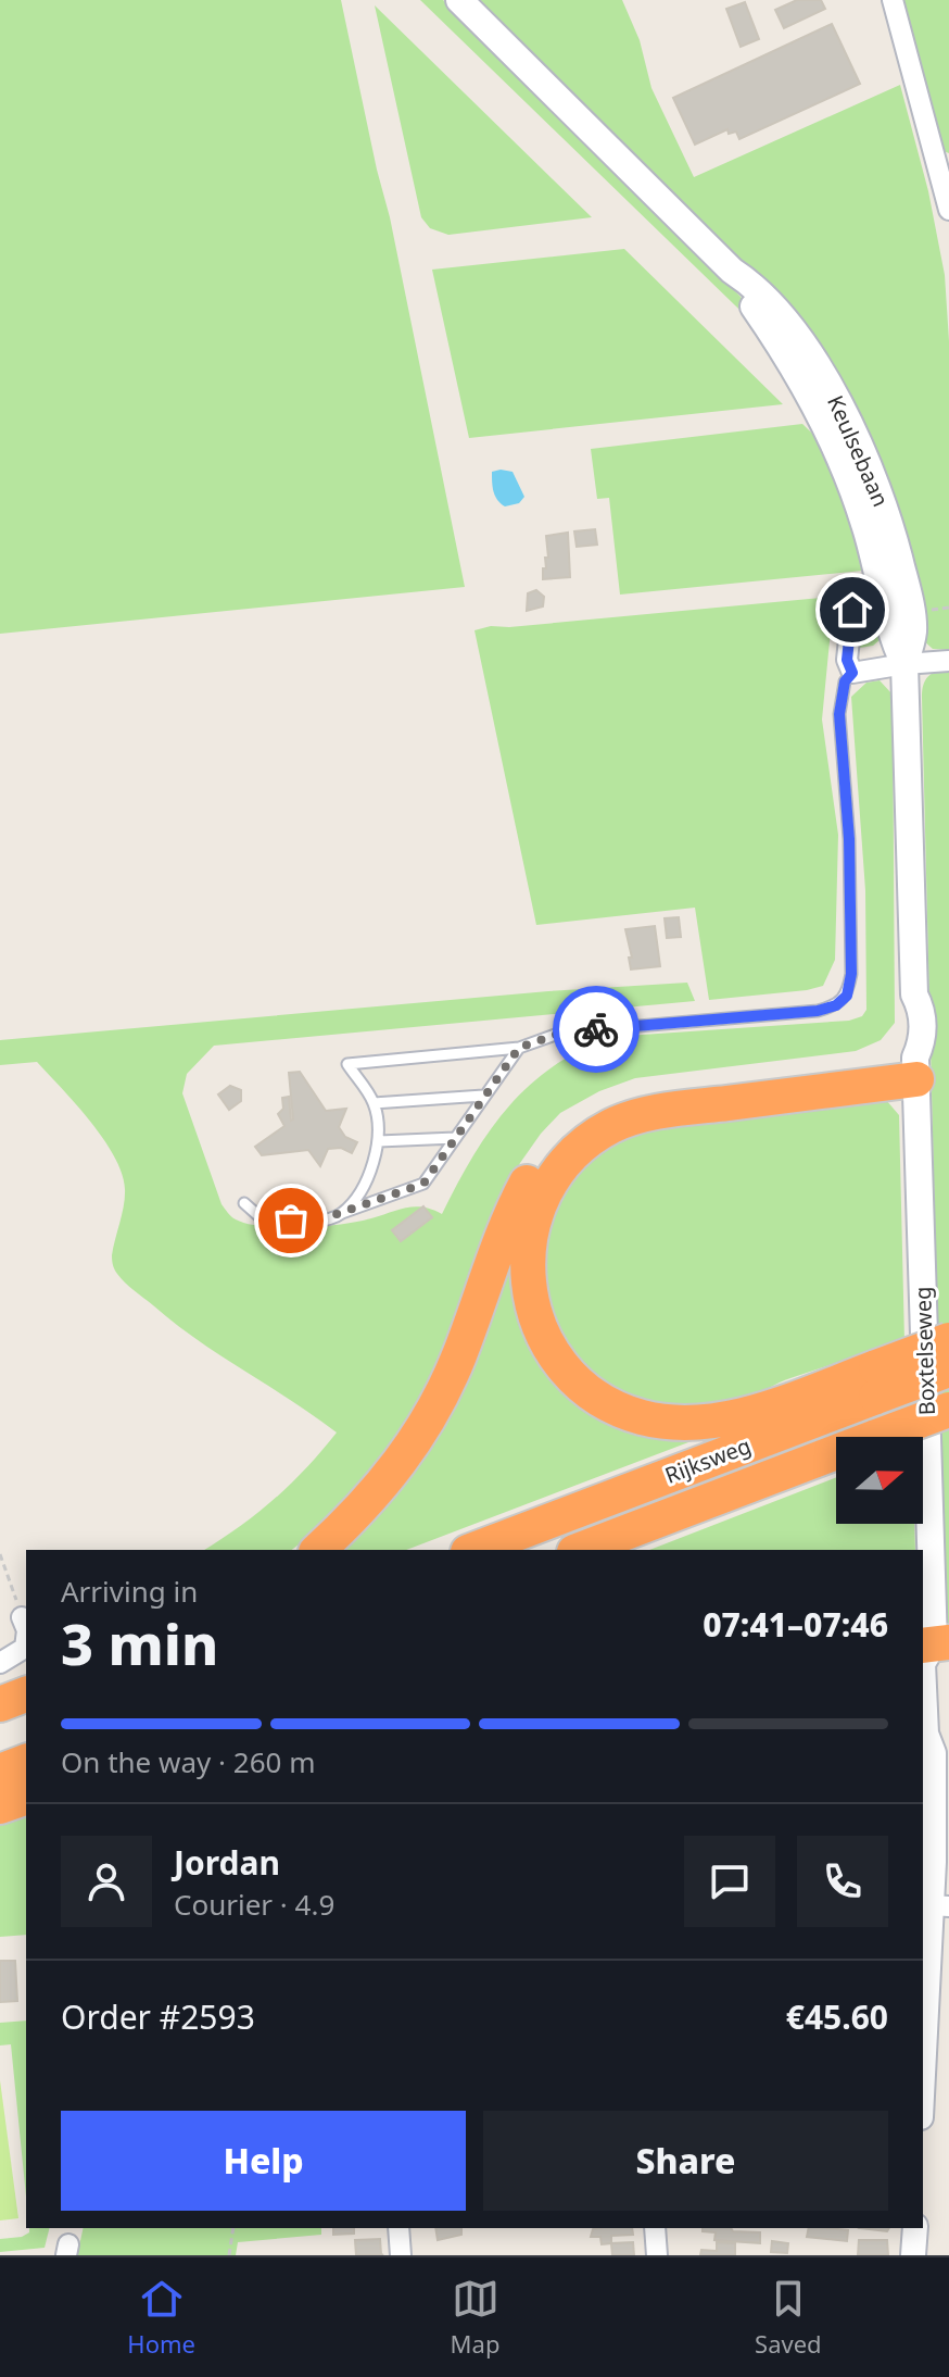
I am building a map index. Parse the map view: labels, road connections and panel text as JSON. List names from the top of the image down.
{
  "streets": {
    "highway": ["Rijksweg"],
    "main road": ["Keulsebaan", "Boxtelseweg"]
  },
  "crossings": [
    ["Keulsebaan", "Boxtelseweg"]
  ],
  "north": "right",
  "page": {
    "heading": ["3 min", "Arriving in", "07:41–07:46"],
    "panel": [
      "Jordan",
      "Courier · 4.9",
      "Order #2593",
      "€45.60"
    ],
    "bar": "On the way · 260 m",
    "buttons": ["Help", "Share"],
    "tabs": ["Home", "Map", "Saved"]
  }
}
